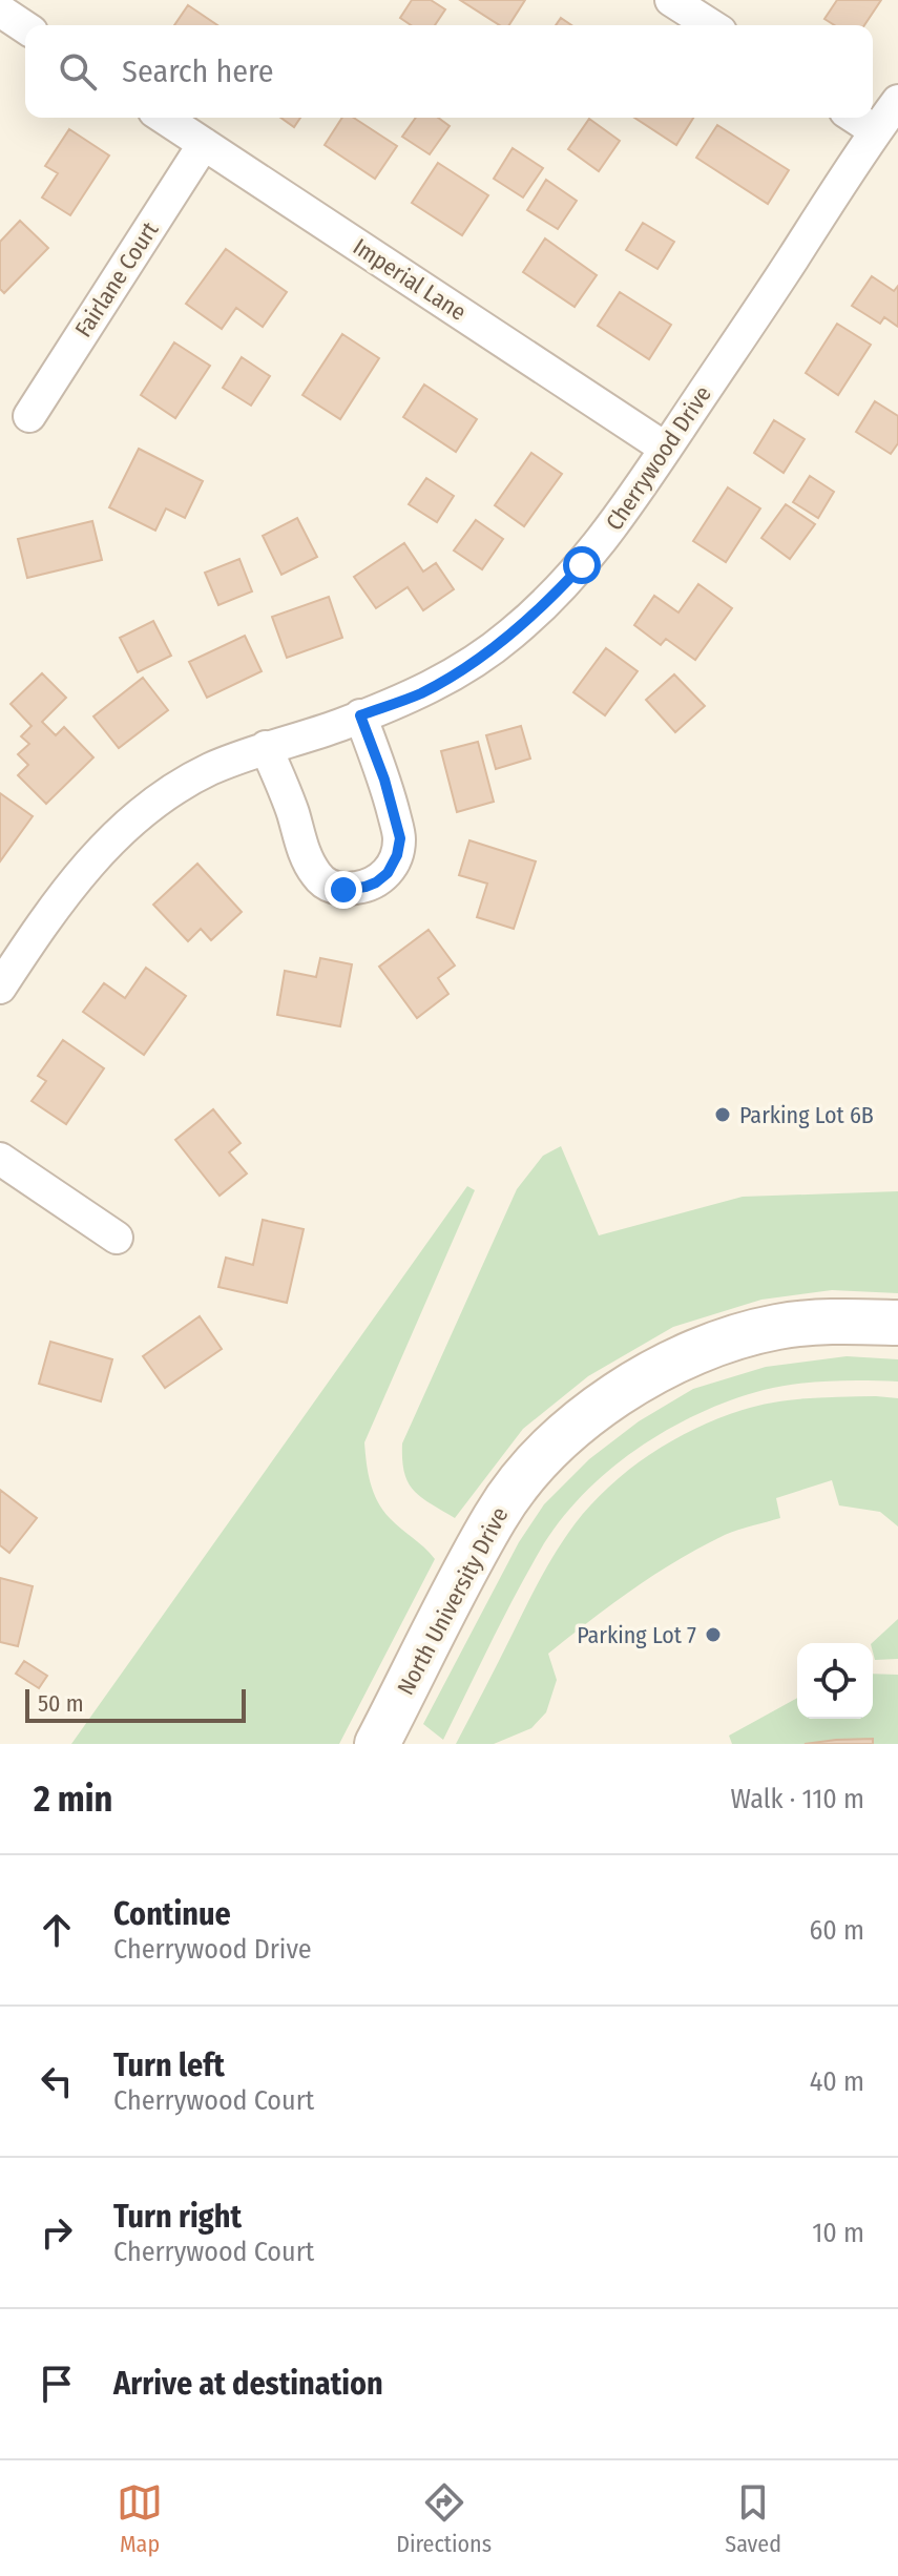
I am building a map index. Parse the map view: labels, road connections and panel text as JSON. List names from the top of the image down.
{
  "streets": {
    "street": [
      "Fairlane Court",
      "Imperial Lane",
      "Cherrywood Drive",
      "North University Drive"
    ]
  },
  "crossings": [
    ["Fairlane Court", "Imperial Lane"],
    ["Imperial Lane", "Cherrywood Drive"]
  ],
  "places": ["Parking Lot 6B", "Parking Lot 7"],
  "scale_bar": "50 m",
  "page": {
    "search": "Search here",
    "scale": "50 m",
    "heading": ["2 min", "Walk · 110 m"],
    "list": [
      ["Continue", "Cherrywood Drive", "60 m"],
      ["Turn left", "Cherrywood Court", "40 m"],
      ["Turn right", "Cherrywood Court", "10 m"],
      "Arrive at destination"
    ],
    "nav": ["Map", "Directions", "Saved"]
  }
}
